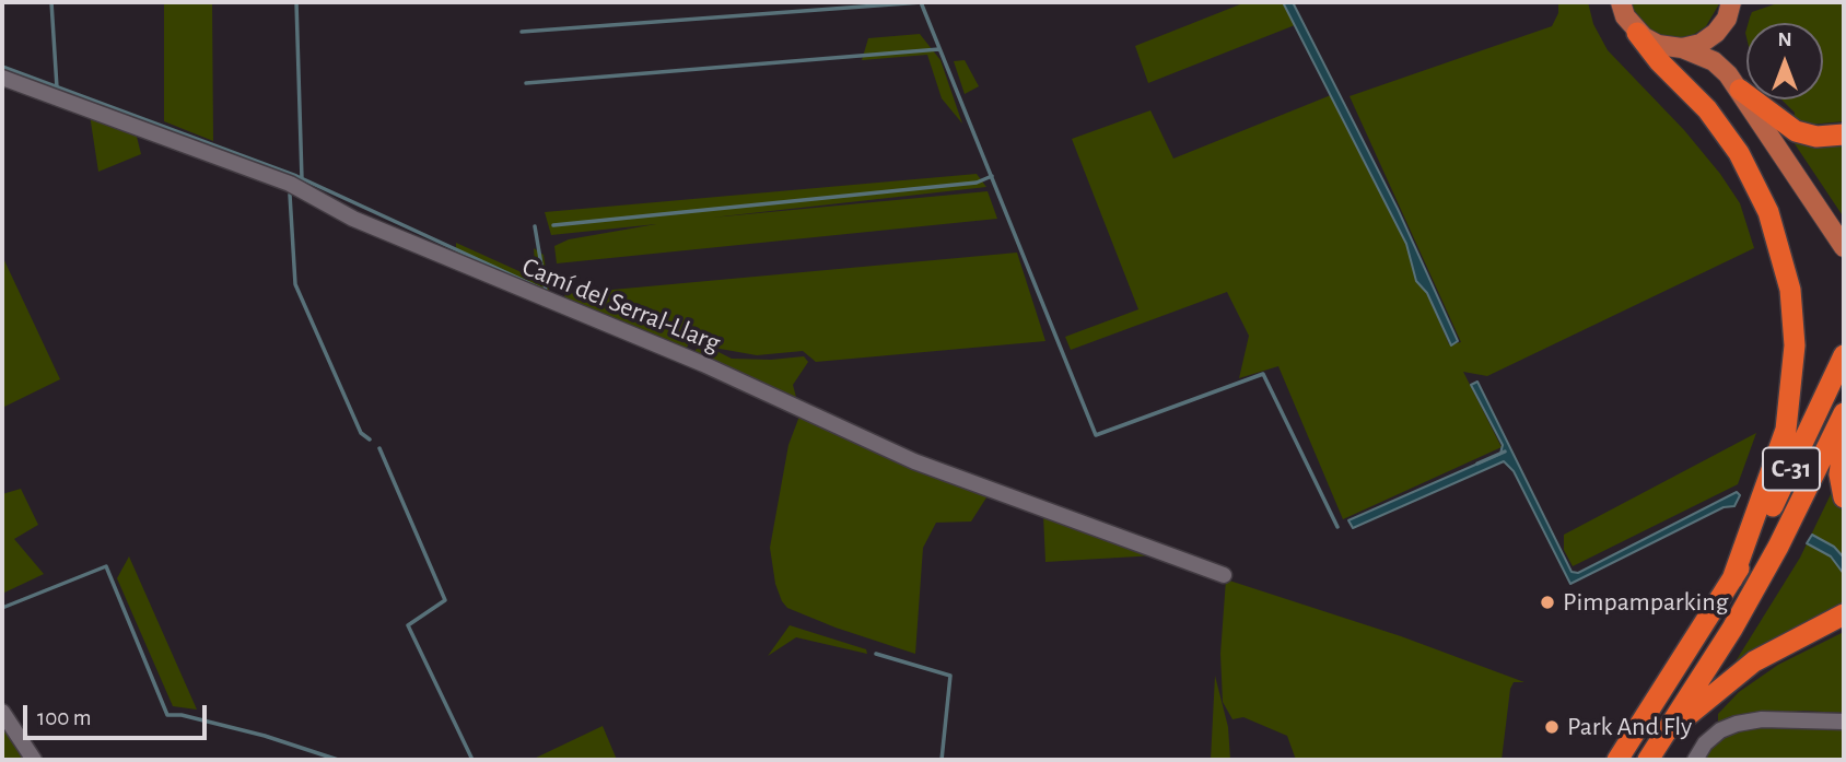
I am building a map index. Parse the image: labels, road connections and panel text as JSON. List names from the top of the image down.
{
  "streets": {
    "highway": ["C-31"],
    "street": ["Camí del Serral-Llarg"]
  },
  "places": ["Pimpamparking", "Park And Fly"],
  "scale_bar": "100 m",
  "north": "top"
}
